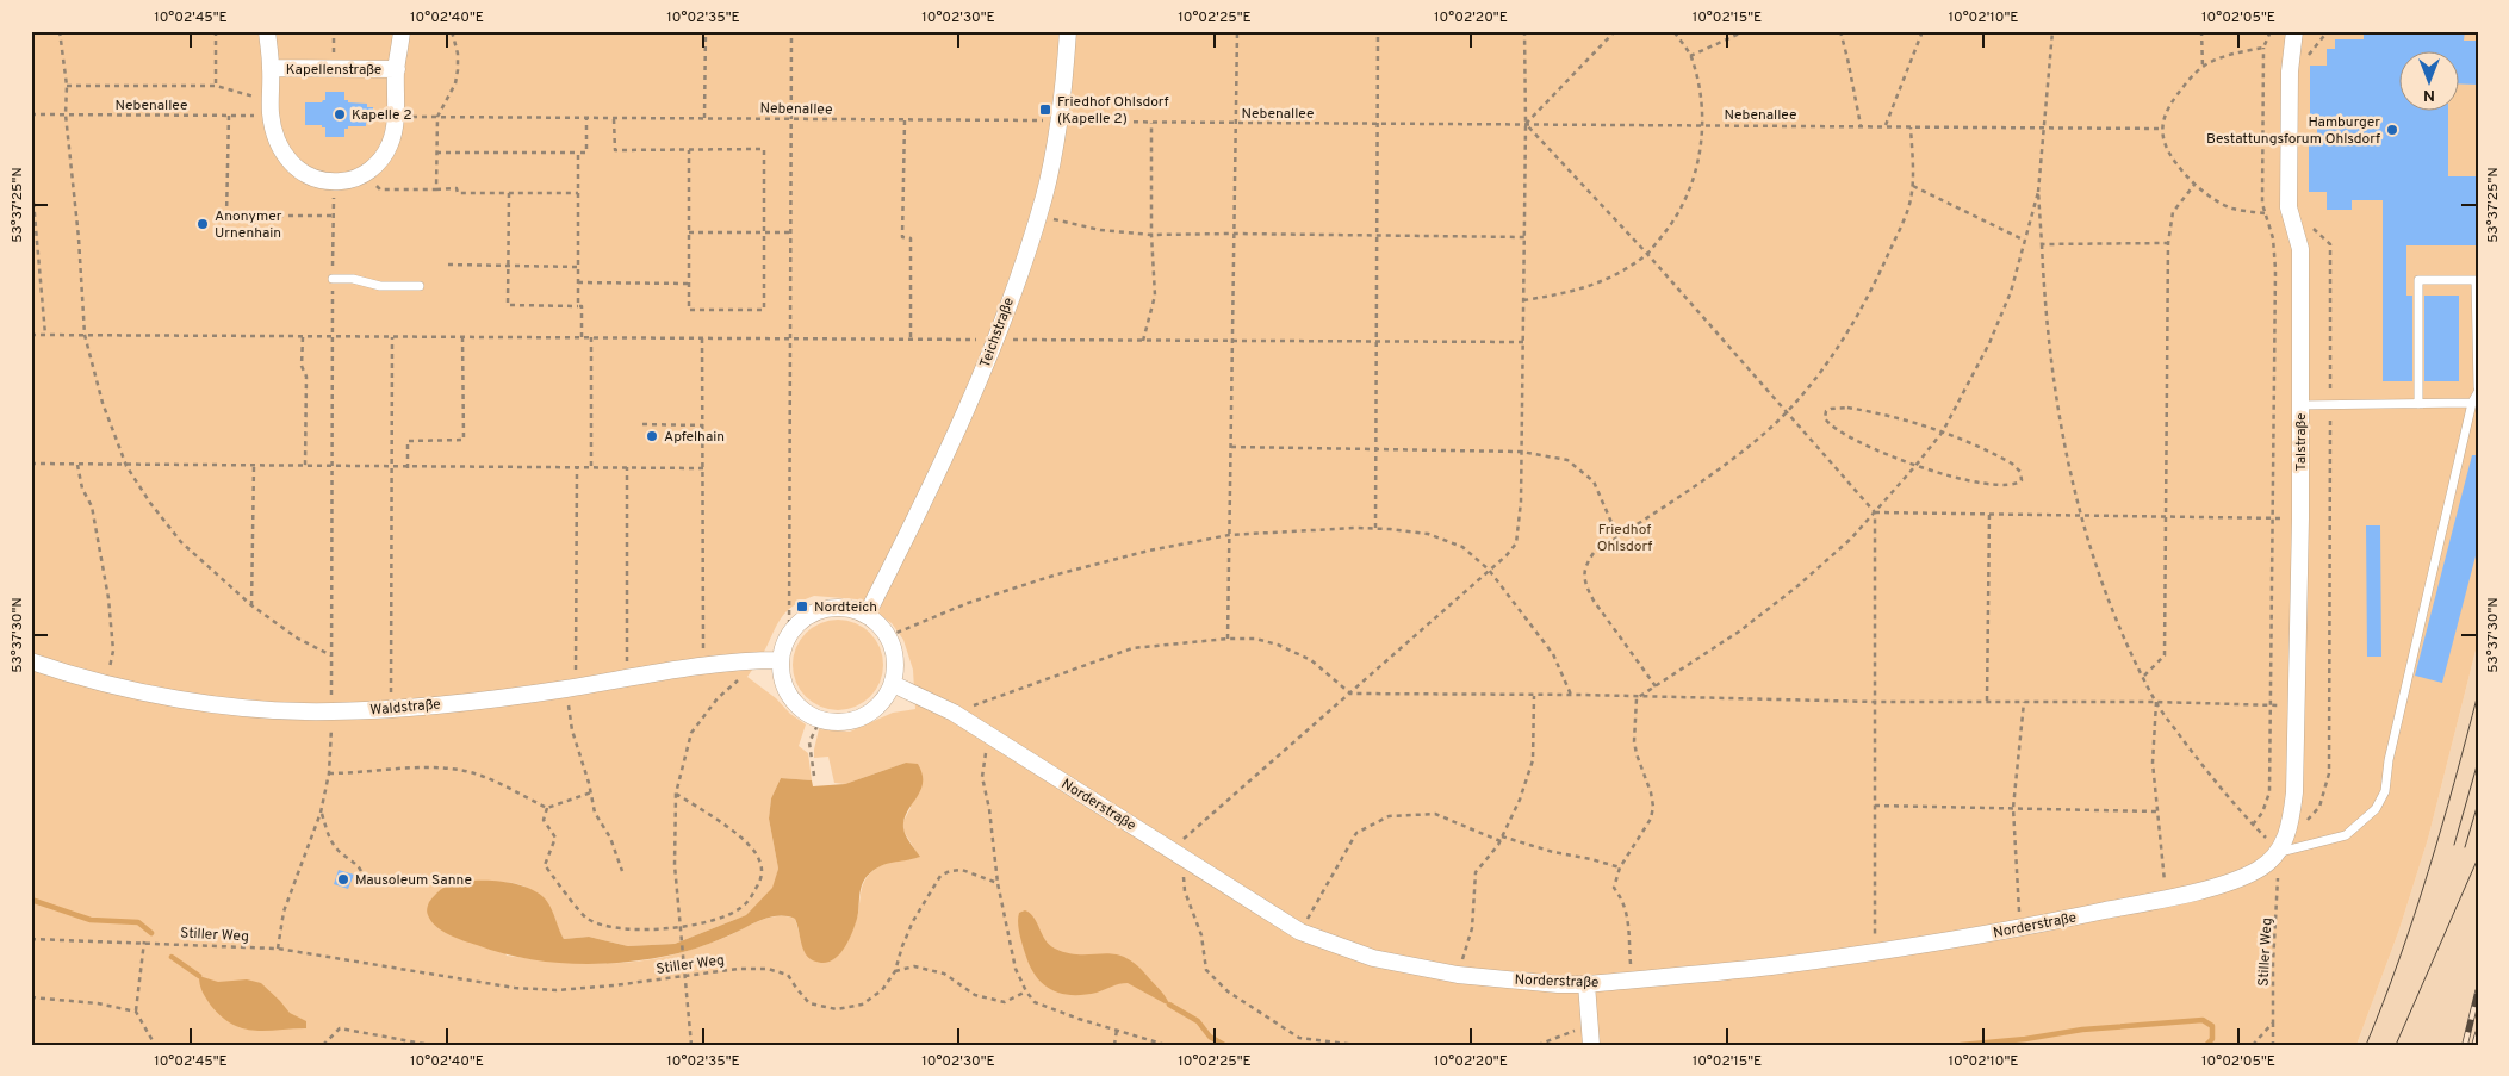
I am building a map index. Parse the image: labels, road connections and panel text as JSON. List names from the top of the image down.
{
  "streets": {
    "street": [
      "Kapellenstraße",
      "Teichstraße",
      "Talstraße",
      "Waldstraße",
      "Norderstraße"
    ],
    "path": ["Nebenallee", "Stiller Weg"]
  },
  "crossings": [
    ["Kapellenstraße", "Nebenallee"],
    ["Nebenallee", "Teichstraße"],
    ["Teichstraße", "Waldstraße"],
    ["Teichstraße", "Norderstraße"],
    ["Talstraße", "Norderstraße"],
    ["Talstraße", "Stiller Weg"],
    ["Waldstraße", "Norderstraße"],
    ["Norderstraße", "Stiller Weg"]
  ],
  "parks": ["Friedhof Ohlsdorf"],
  "places": {
    "transit": ["Friedhof Ohlsdorf (Kapelle 2)", "Nordteich"],
    "other": [
      "Kapelle 2",
      "Hamburger Bestattungsforum Ohlsdorf",
      "Anonymer Urnenhain",
      "Apfelhain",
      "Mausoleum Sanne"
    ]
  },
  "north": "bottom",
  "coordinates": [
    "10°02'45\"E",
    "10°02'40\"E",
    "10°02'35\"E",
    "10°02'30\"E",
    "10°02'25\"E",
    "10°02'20\"E",
    "10°02'15\"E",
    "10°02'10\"E",
    "10°02'05\"E",
    "53°37'25\"N",
    "53°37'30\"N"
  ]
}
